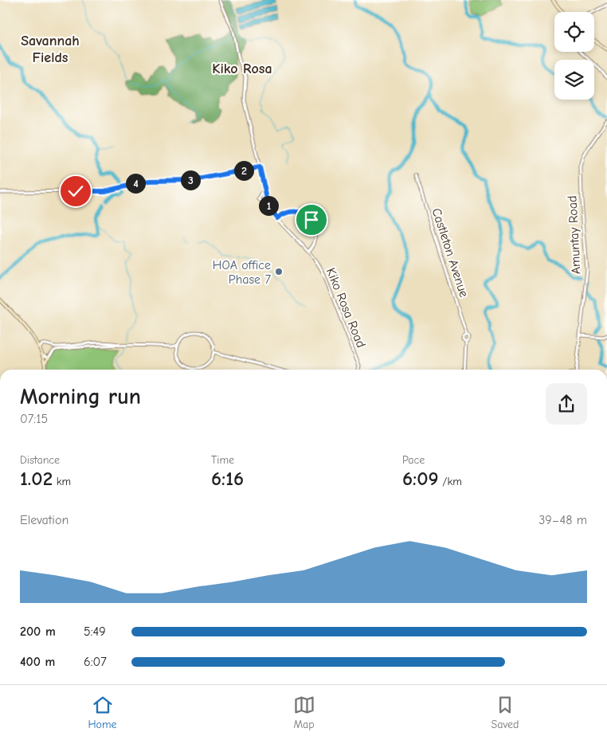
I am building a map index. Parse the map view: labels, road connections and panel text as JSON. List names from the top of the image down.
{
  "streets": {
    "street": ["Amuntay Road", "Castleton Avenue", "Kiko Rosa Road"]
  },
  "districts": ["Savannah Fields", "Kiko Rosa"],
  "places": ["HOA office Phase 7"],
  "page": {
    "pins": [
      "2",
      "3",
      "4",
      "1"
    ],
    "heading": ["Morning run", "07:15"],
    "stats": [
      ["Distance", "1.02 km"],
      ["Time", "6:16"],
      ["Pace", "6:09 /km"]
    ],
    "chart": ["Elevation", "39–48 m"],
    "list": [
      {
        "name": "200 m",
        "note": "5:49"
      },
      {
        "name": "400 m",
        "note": "6:07"
      }
    ],
    "tabs": ["Home", "Map", "Saved"]
  }
}
